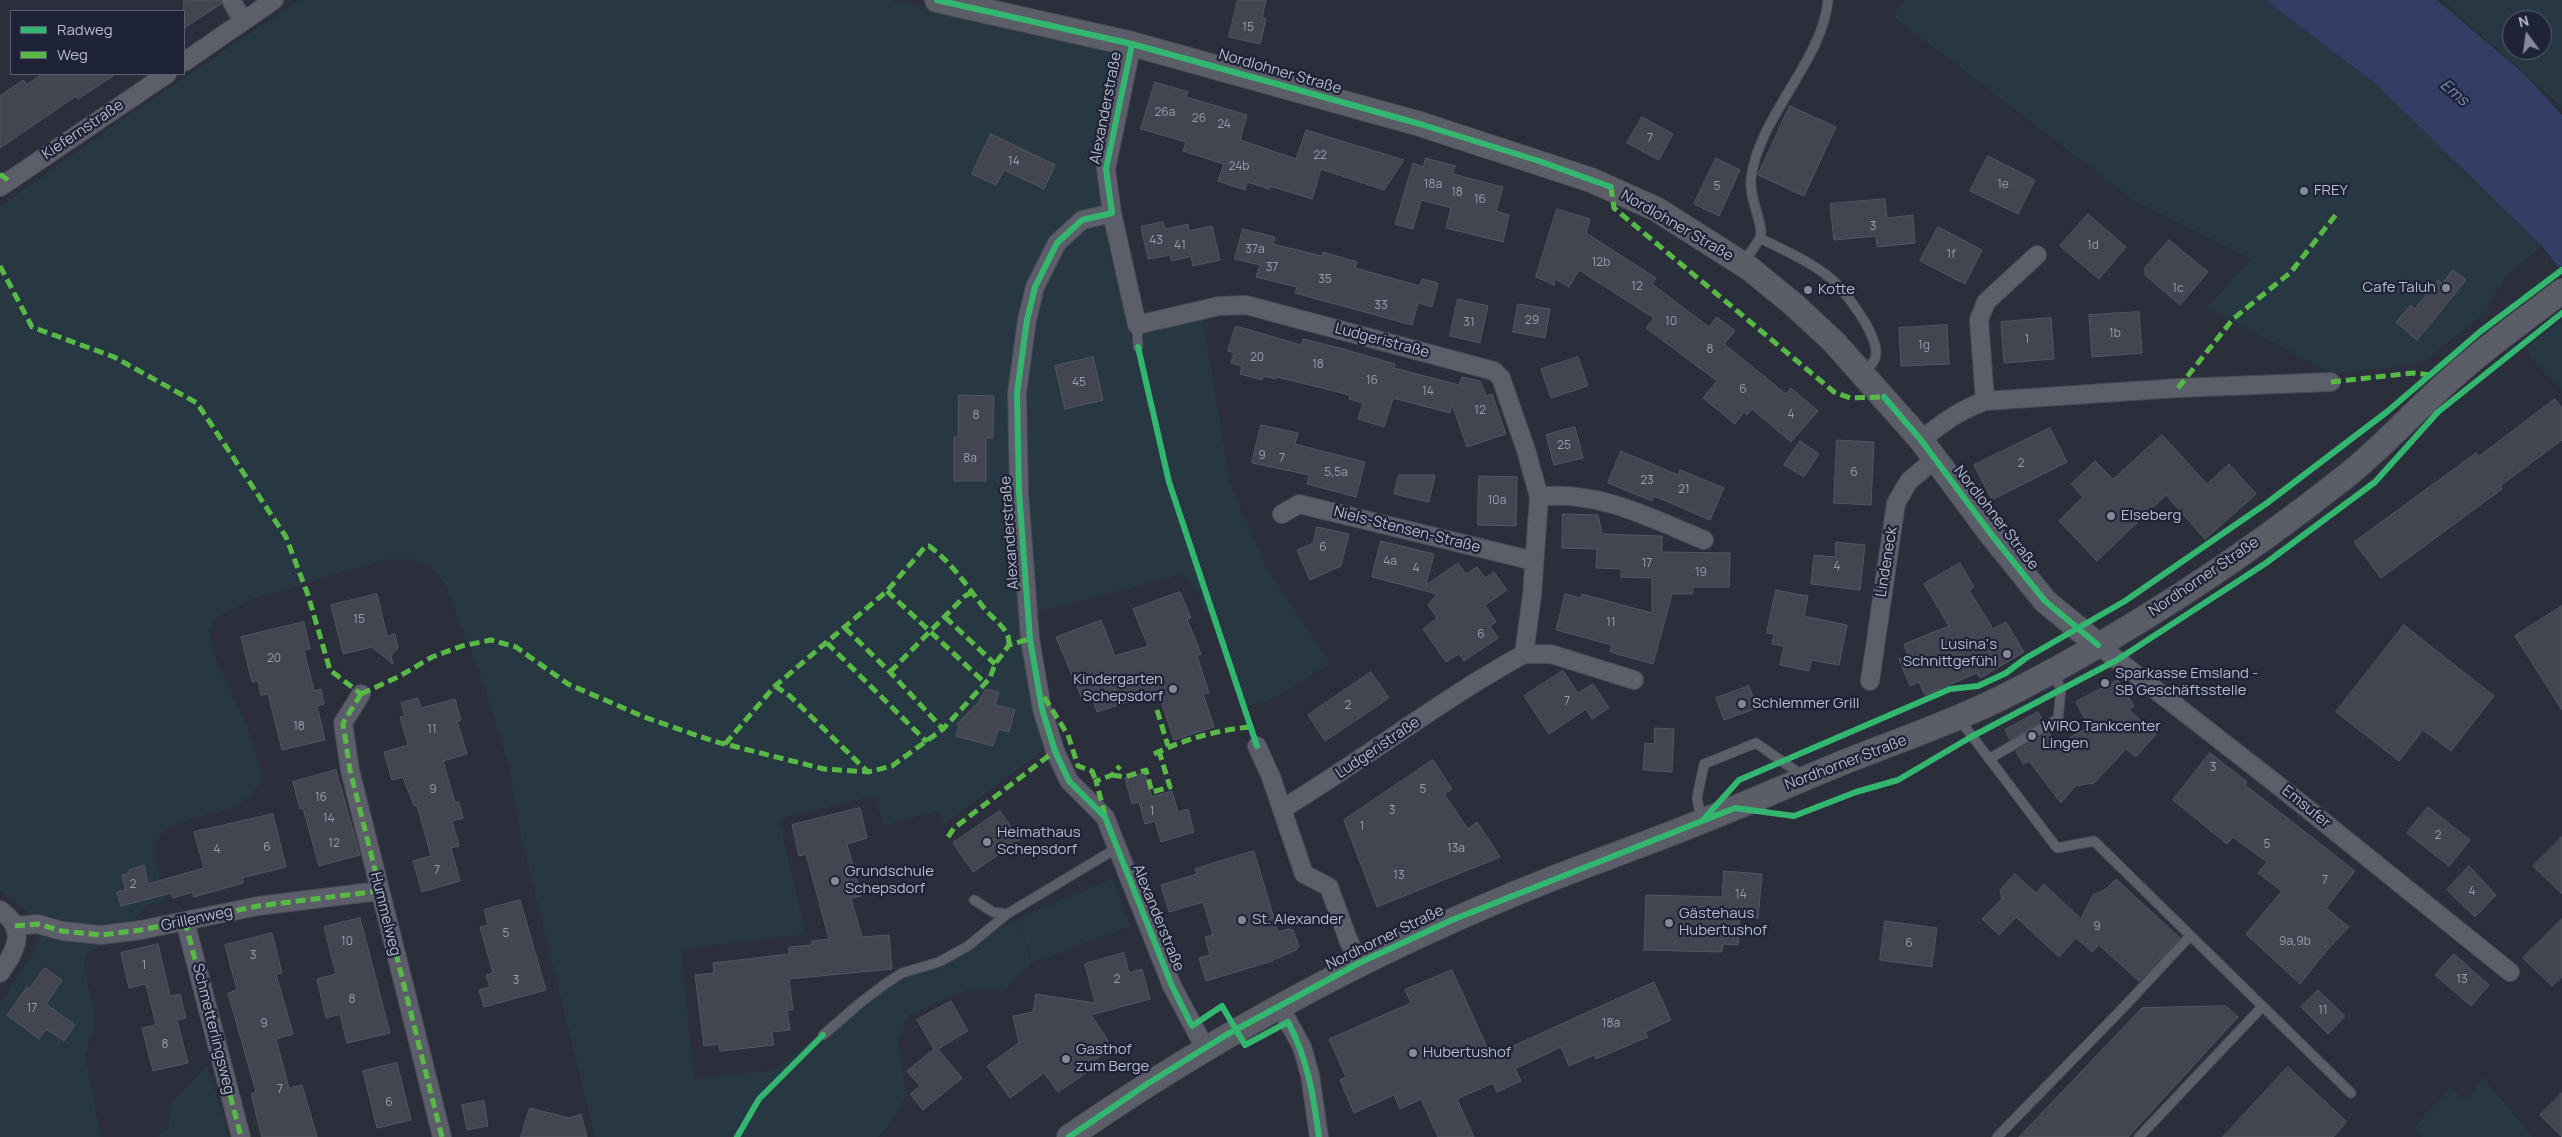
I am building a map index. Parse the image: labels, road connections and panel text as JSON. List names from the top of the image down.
{
  "streets": {
    "main road": ["Nordlohner Straße", "Nordhorner Straße"],
    "street": [
      "Alexanderstraße",
      "Kiefernstraße",
      "Ludgeristraße",
      "Niels-Stensen-Straße",
      "Lindeneck",
      "Emsufer",
      "Hummelweg",
      "Grillenweg",
      "Schmetterlingsweg"
    ]
  },
  "crossings": [
    ["Nordlohner Straße", "Alexanderstraße"],
    ["Nordlohner Straße", "Lindeneck"],
    ["Nordlohner Straße", "Nordhorner Straße"],
    ["Nordlohner Straße", "Emsufer"],
    ["Alexanderstraße", "Nordhorner Straße"],
    ["Ludgeristraße", "Niels-Stensen-Straße"],
    ["Nordhorner Straße", "Emsufer"],
    ["Hummelweg", "Grillenweg"],
    ["Grillenweg", "Schmetterlingsweg"]
  ],
  "water": ["Ems"],
  "places": [
    "FREY",
    "Cafe Taluh",
    "Kotte",
    "Elseberg",
    "Lusina‘s Schnittgefühl",
    "Sparkasse Emsland - SB Geschäftsstelle",
    "Kindergarten Schepsdorf",
    "Schlemmer Grill",
    "WIRO Tankcenter Lingen",
    "Heimathaus Schepsdorf",
    "Grundschule Schepsdorf",
    "St. Alexander",
    "Gästehaus Hubertushof",
    "Hubertushof",
    "Gasthof zum Berge"
  ],
  "house_numbers": [
    "15",
    "26a",
    "26",
    "24",
    "7",
    "22",
    "14",
    "24b",
    "18a",
    "1e",
    "5",
    "18",
    "16",
    "3",
    "43",
    "41",
    "1d",
    "37a",
    "1f",
    "12b",
    "37",
    "35",
    "12",
    "1c",
    "33",
    "29",
    "10",
    "31",
    "1b",
    "1",
    "1g",
    "8",
    "20",
    "18",
    "16",
    "45",
    "6",
    "14",
    "12",
    "4",
    "8",
    "25",
    "9",
    "8a",
    "7",
    "2",
    "5,5a",
    "6",
    "23",
    "21",
    "10a",
    "6",
    "4a",
    "17",
    "4",
    "4",
    "19",
    "15",
    "11",
    "6",
    "20",
    "7",
    "2",
    "18",
    "11",
    "3",
    "9",
    "5",
    "16",
    "3",
    "1",
    "14",
    "1",
    "2",
    "12",
    "5",
    "6",
    "13a",
    "4",
    "7",
    "13",
    "7",
    "2",
    "4",
    "14",
    "9",
    "5",
    "10",
    "9a,9b",
    "6",
    "3",
    "1",
    "2",
    "13",
    "3",
    "8",
    "17",
    "11",
    "9",
    "18a",
    "8",
    "7",
    "6"
  ],
  "legend": ["Radweg", "Weg"],
  "north": "top"
}
